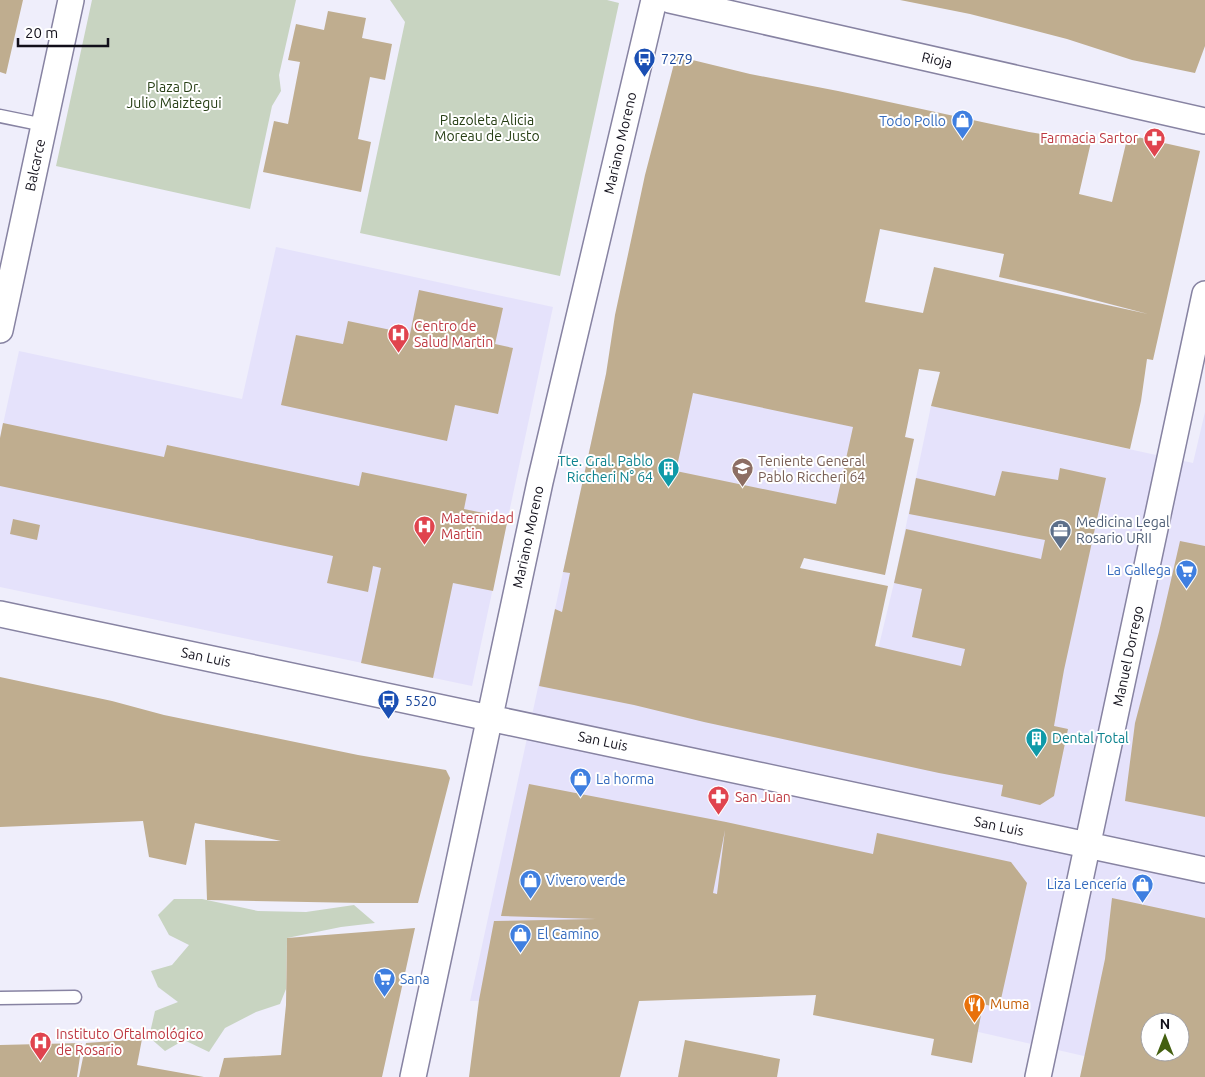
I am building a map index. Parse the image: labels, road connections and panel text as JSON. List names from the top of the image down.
{
  "streets": {
    "street": [
      "Rioja",
      "Mariano Moreno",
      "Balcarce",
      "Manuel Dorrego",
      "San Luis"
    ]
  },
  "crossings": [
    ["Mariano Moreno", "San Luis"],
    ["Manuel Dorrego", "San Luis"]
  ],
  "parks": ["Plaza Dr. Julio Maiztegui", "Plazoleta Alicia Moreau de Justo"],
  "places": {
    "bus stop": ["7279", "5520"],
    "shop": [
      "Todo Pollo",
      "La horma",
      "Vivero verde",
      "Liza Lencería",
      "El Camino"
    ],
    "pharmacy": ["Farmacia Sartor", "San Juan"],
    "hospital": ["Centro de Salud Martin", "Maternidad Martin", "Instituto Oftalmológico de Rosario"],
    "building": ["Tte. Gral. Pablo Riccheri N° 64", "Dental Total"],
    "school or university": ["Teniente General Pablo Riccheri 64"],
    "office": ["Medicina Legal Rosario URII"],
    "supermarket": ["La Gallega", "Sana"],
    "restaurant": ["Muma"]
  },
  "scale_bar": "20 m",
  "north": "top"
}
